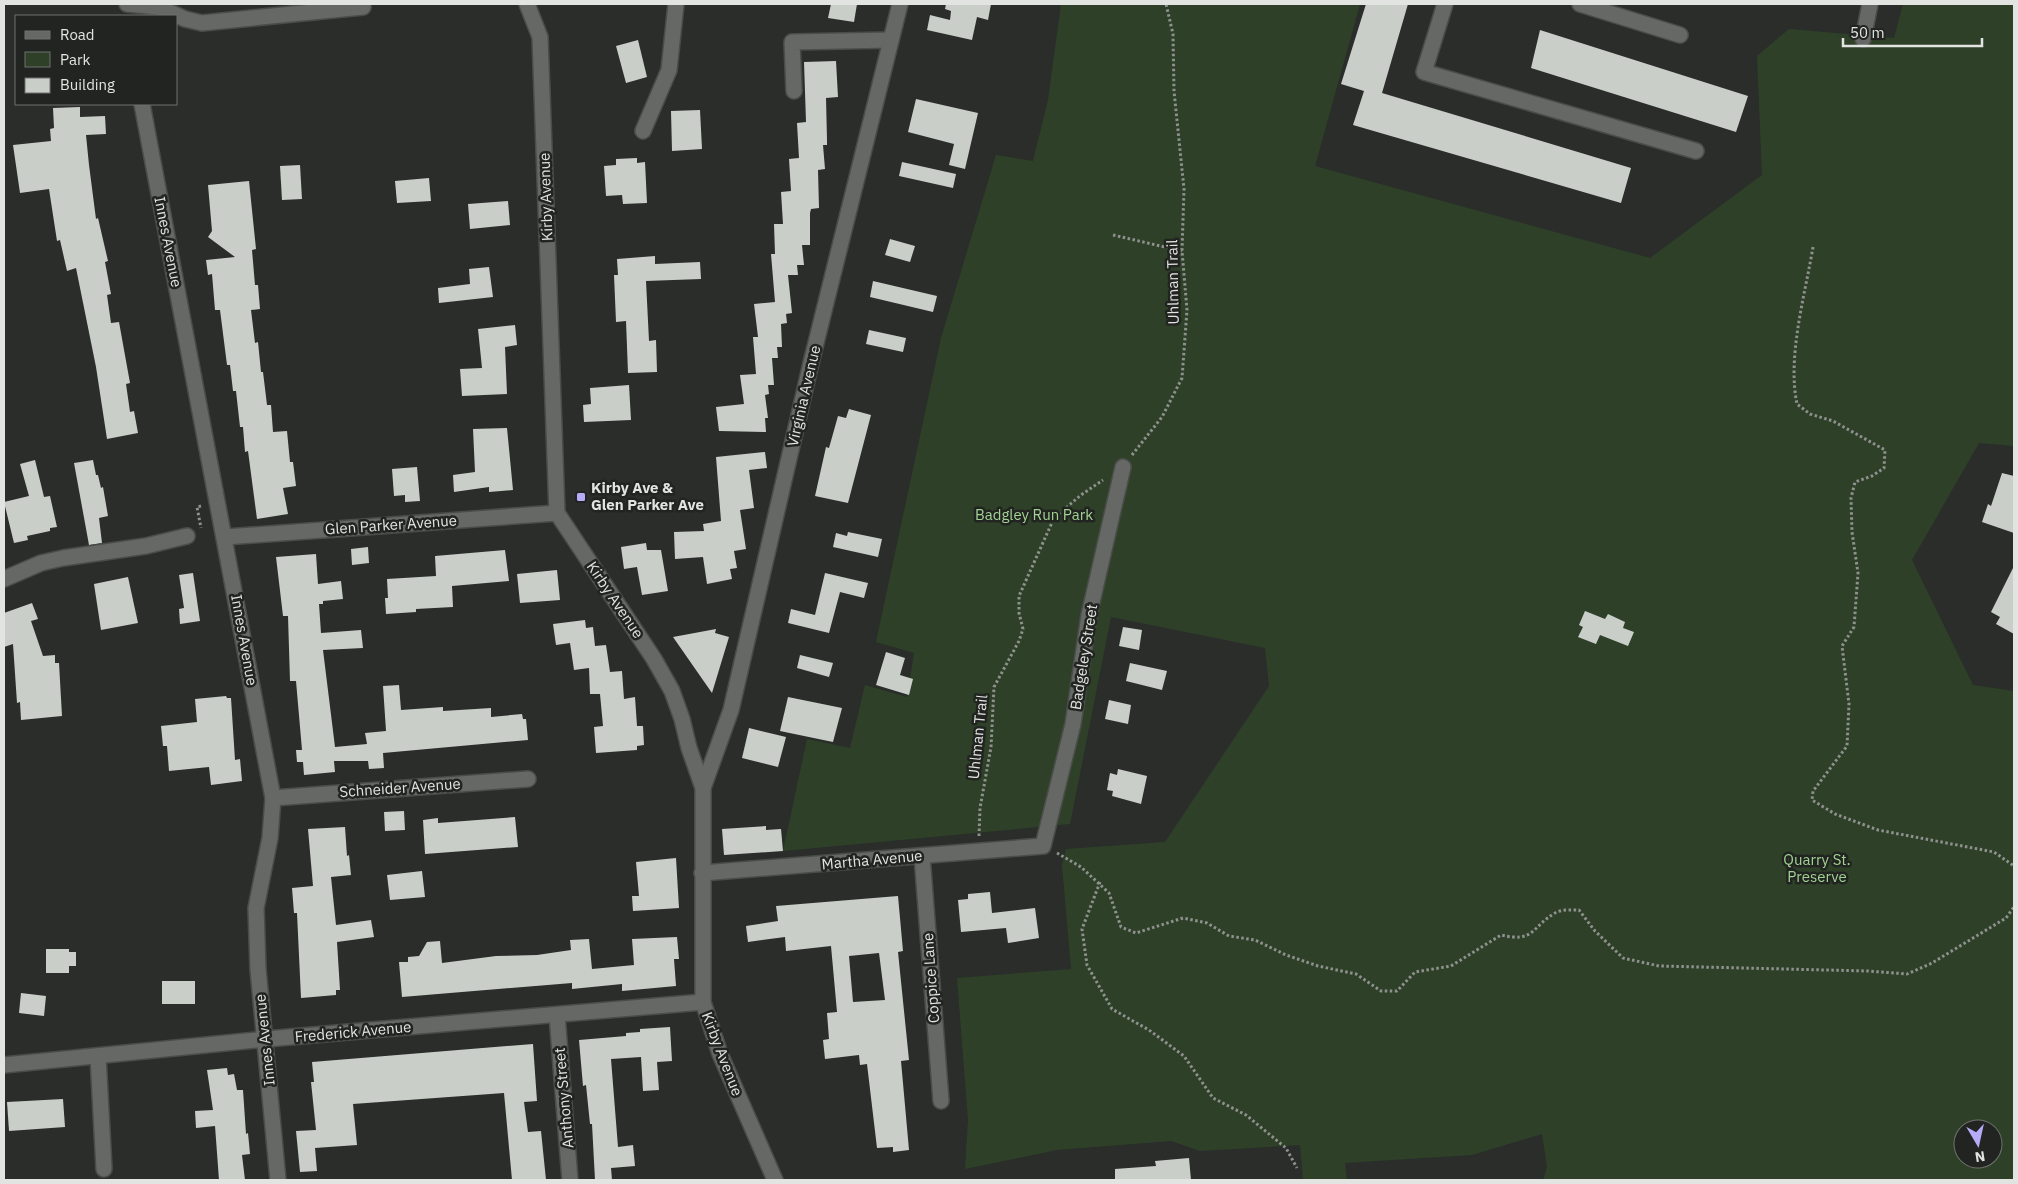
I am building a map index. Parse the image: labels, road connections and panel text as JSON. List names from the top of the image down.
{
  "streets": {
    "street": [
      "Kirby Avenue",
      "Innes Avenue",
      "Virginia Avenue",
      "Glen Parker Avenue",
      "Badgeley Street",
      "Schneider Avenue",
      "Martha Avenue",
      "Coppice Lane",
      "Frederick Avenue",
      "Anthony Street"
    ],
    "path": ["Uhlman Trail"]
  },
  "crossings": [
    ["Kirby Avenue", "Virginia Avenue"],
    ["Kirby Avenue", "Glen Parker Avenue"],
    ["Kirby Avenue", "Martha Avenue"],
    ["Kirby Avenue", "Frederick Avenue"],
    ["Innes Avenue", "Glen Parker Avenue"],
    ["Innes Avenue", "Schneider Avenue"],
    ["Innes Avenue", "Frederick Avenue"],
    ["Uhlman Trail", "Badgeley Street"],
    ["Uhlman Trail", "Martha Avenue"],
    ["Badgeley Street", "Martha Avenue"],
    ["Martha Avenue", "Coppice Lane"],
    ["Frederick Avenue", "Anthony Street"]
  ],
  "parks": ["Badgley Run Park", "Quarry St. Preserve"],
  "places": {
    "transit": ["Kirby Ave & Glen Parker Ave"]
  },
  "legend": ["Road", "Park", "Building"],
  "scale_bar": "50 m",
  "north": "bottom"
}
